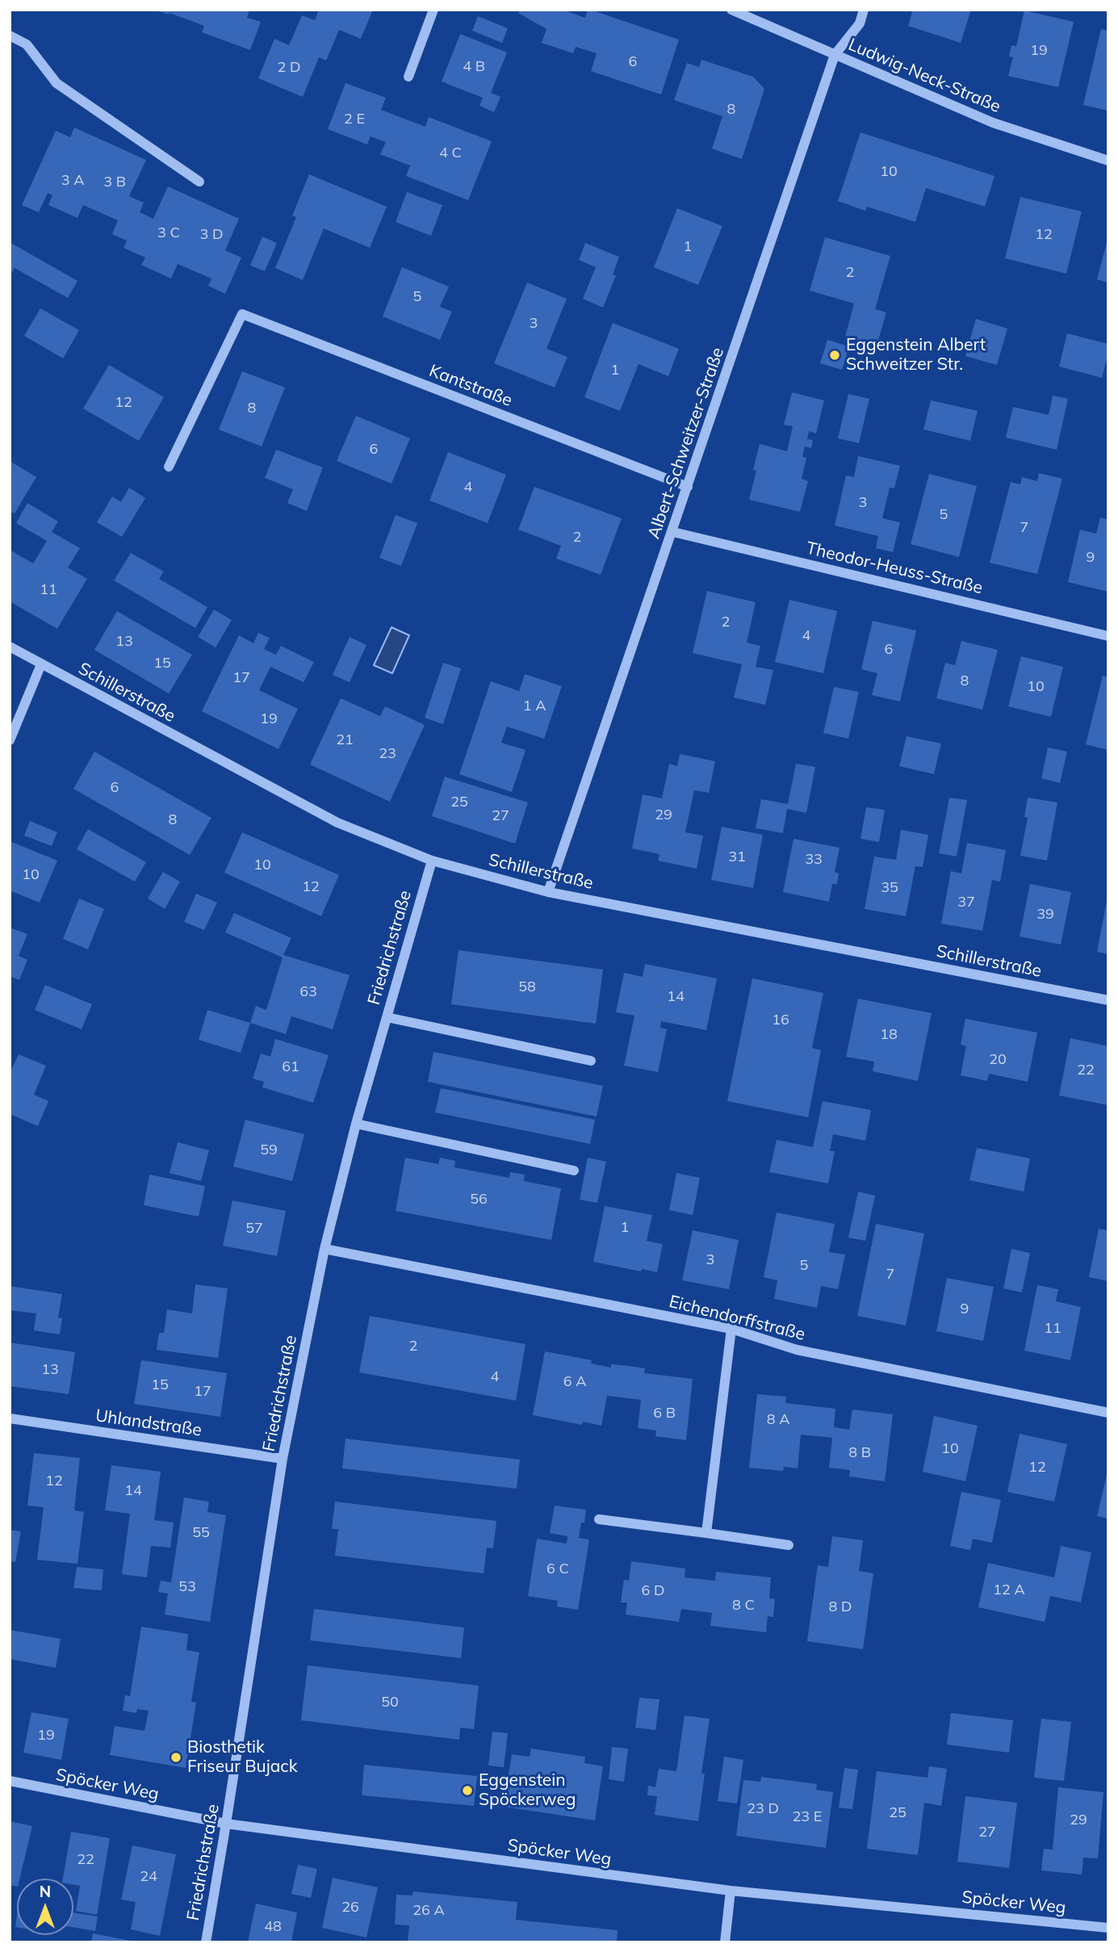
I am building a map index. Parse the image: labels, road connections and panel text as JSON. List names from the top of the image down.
{
  "streets": {
    "street": [
      "Ludwig-Neck-Straße",
      "Kantstraße",
      "Albert-Schweitzer-Straße",
      "Theodor-Heuss-Straße",
      "Schillerstraße",
      "Friedrichstraße",
      "Eichendorffstraße",
      "Uhlandstraße",
      "Spöcker Weg"
    ]
  },
  "crossings": [
    ["Ludwig-Neck-Straße", "Albert-Schweitzer-Straße"],
    ["Kantstraße", "Albert-Schweitzer-Straße"],
    ["Albert-Schweitzer-Straße", "Theodor-Heuss-Straße"],
    ["Albert-Schweitzer-Straße", "Schillerstraße"],
    ["Schillerstraße", "Friedrichstraße"],
    ["Friedrichstraße", "Eichendorffstraße"],
    ["Friedrichstraße", "Uhlandstraße"],
    ["Friedrichstraße", "Spöcker Weg"]
  ],
  "places": ["Eggenstein Albert Schweitzer Str.", "Biosthetik Friseur Bujack", "Eggenstein Spöckerweg"],
  "house_numbers": [
    "19",
    "6",
    "4 B",
    "2 D",
    "8",
    "2 E",
    "4 C",
    "10",
    "3 A",
    "3 B",
    "3 C",
    "3 D",
    "12",
    "1",
    "2",
    "5",
    "3",
    "1",
    "12",
    "8",
    "6",
    "4",
    "3",
    "5",
    "7",
    "2",
    "9",
    "11",
    "2",
    "4",
    "13",
    "6",
    "15",
    "17",
    "8",
    "10",
    "1 A",
    "19",
    "21",
    "23",
    "6",
    "25",
    "29",
    "27",
    "8",
    "31",
    "33",
    "10",
    "10",
    "12",
    "35",
    "37",
    "39",
    "58",
    "63",
    "14",
    "16",
    "18",
    "20",
    "61",
    "22",
    "59",
    "56",
    "1",
    "57",
    "3",
    "5",
    "7",
    "9",
    "11",
    "2",
    "13",
    "4",
    "6 A",
    "15",
    "17",
    "6 B",
    "8 A",
    "10",
    "8 B",
    "12",
    "12",
    "14",
    "55",
    "6 C",
    "53",
    "12 A",
    "6 D",
    "8 C",
    "8 D",
    "50",
    "19",
    "23 D",
    "25",
    "23 E",
    "29",
    "27",
    "22",
    "24",
    "26",
    "26 A",
    "48"
  ],
  "north": "top"
}
